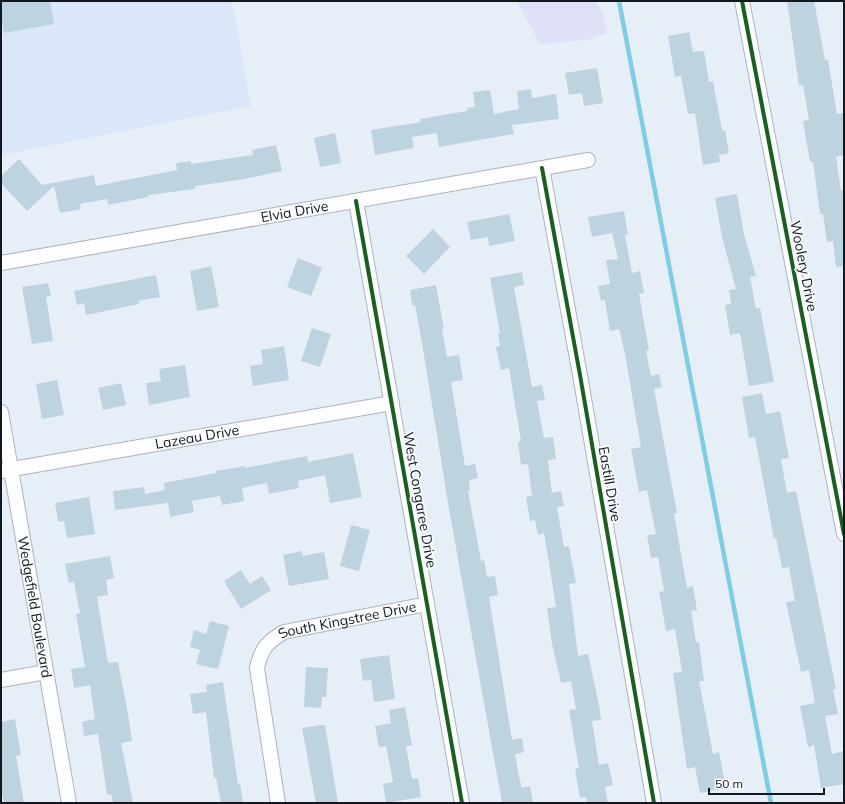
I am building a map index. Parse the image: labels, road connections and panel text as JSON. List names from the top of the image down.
{
  "streets": {
    "street": [
      "Elvia Drive",
      "Woolery Drive",
      "Lazeau Drive",
      "Eastill Drive",
      "West Congaree Drive",
      "Wedgefield Boulevard",
      "South Kingstree Drive"
    ]
  },
  "crossings": [
    ["Elvia Drive", "Eastill Drive"],
    ["Elvia Drive", "West Congaree Drive"],
    ["Lazeau Drive", "West Congaree Drive"],
    ["Lazeau Drive", "Wedgefield Boulevard"],
    ["West Congaree Drive", "South Kingstree Drive"]
  ],
  "scale_bar": "50 m"
}
